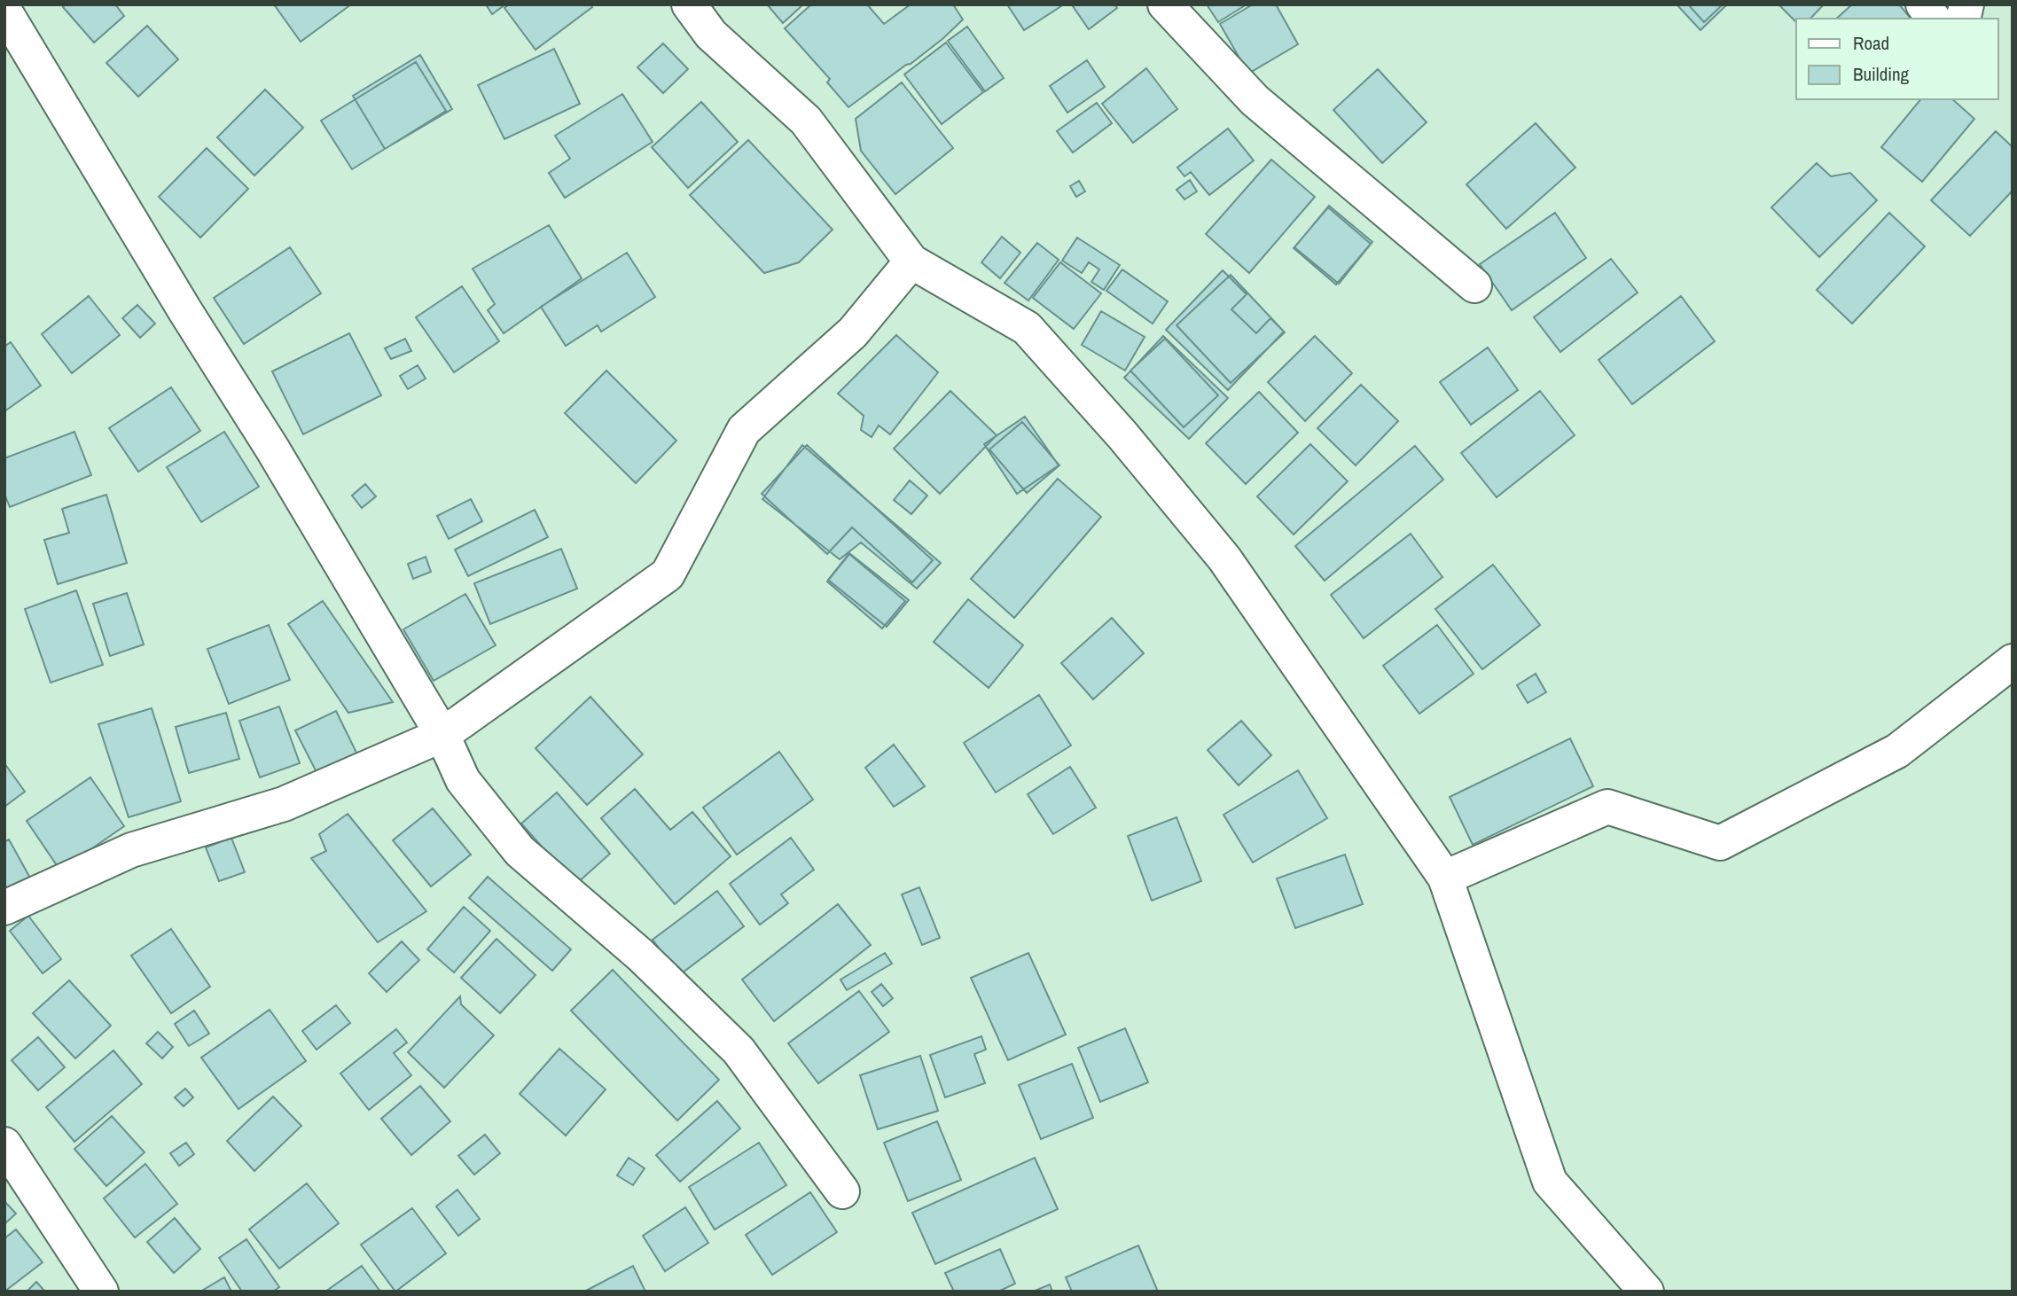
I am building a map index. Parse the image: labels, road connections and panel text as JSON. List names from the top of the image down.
{
  "legend": ["Road", "Building"]
}
